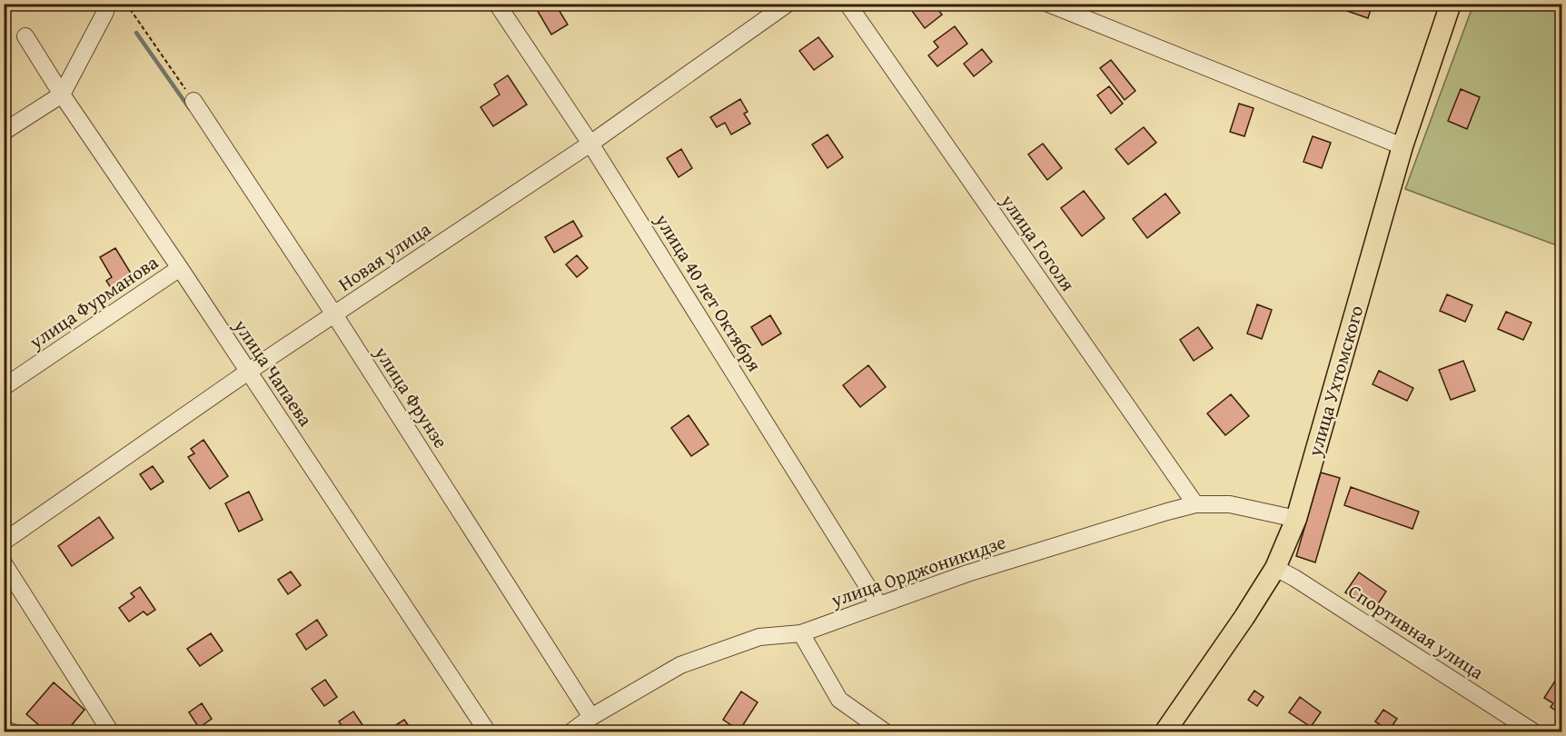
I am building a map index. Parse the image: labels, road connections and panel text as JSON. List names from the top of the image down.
{
  "streets": {
    "main road": ["улица Ухтомского"],
    "street": [
      "улица Гоголя",
      "Новая улица",
      "улица 40 лет Октября",
      "улица Фурманова",
      "улица Чапаева",
      "улица Фрунзе",
      "улица Орджоникидзе",
      "Спортивная улица"
    ]
  },
  "crossings": [
    ["улица Гоголя", "улица Орджоникидзе"],
    ["Новая улица", "улица 40 лет Октября"],
    ["Новая улица", "улица Чапаева"],
    ["Новая улица", "улица Фрунзе"],
    ["улица 40 лет Октября", "улица Орджоникидзе"],
    ["улица Фурманова", "улица Чапаева"],
    ["улица Ухтомского", "улица Орджоникидзе"],
    ["улица Ухтомского", "Спортивная улица"],
    ["улица Фрунзе", "улица Орджоникидзе"]
  ]
}
